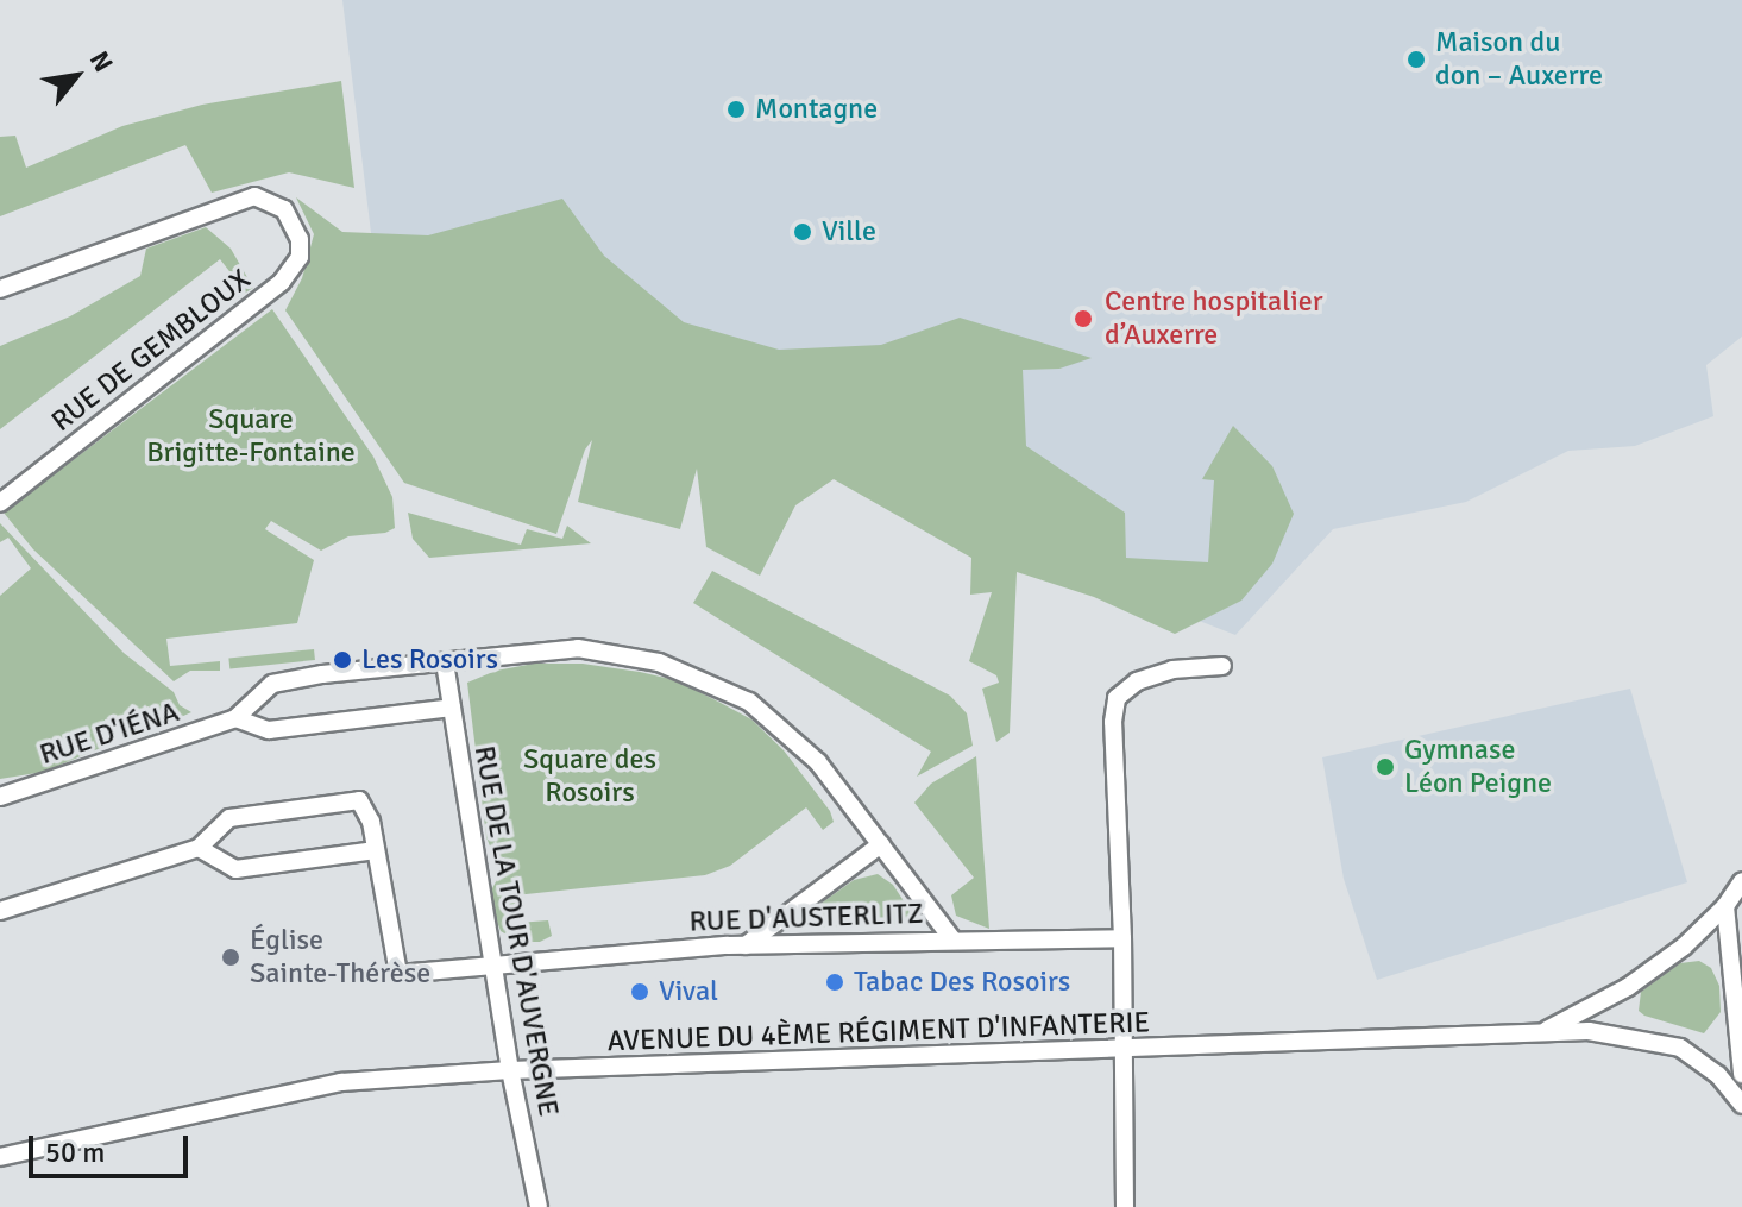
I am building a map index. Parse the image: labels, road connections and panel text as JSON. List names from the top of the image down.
{
  "streets": {
    "street": [
      "RUE DE GEMBLOUX",
      "RUE D'IÉNA",
      "RUE D'AUSTERLITZ",
      "RUE DE LA TOUR D'AUVERGNE",
      "AVENUE DU 4ÈME RÉGIMENT D'INFANTERIE"
    ]
  },
  "crossings": [
    ["RUE D'IÉNA", "RUE D'AUSTERLITZ"],
    ["RUE D'IÉNA", "RUE DE LA TOUR D'AUVERGNE"],
    ["RUE D'AUSTERLITZ", "RUE DE LA TOUR D'AUVERGNE"],
    ["RUE DE LA TOUR D'AUVERGNE", "AVENUE DU 4ÈME RÉGIMENT D'INFANTERIE"]
  ],
  "parks": ["Square Brigitte-Fontaine", "Square des Rosoirs"],
  "places": [
    "Maison du don – Auxerre",
    "Montagne",
    "Ville",
    "Centre hospitalier d’Auxerre",
    "Les Rosoirs",
    "Gymnase Léon Peigne",
    "Église Sainte-Thérèse",
    "Tabac Des Rosoirs",
    "Vival"
  ],
  "scale_bar": "50 m",
  "north": "top right"
}
